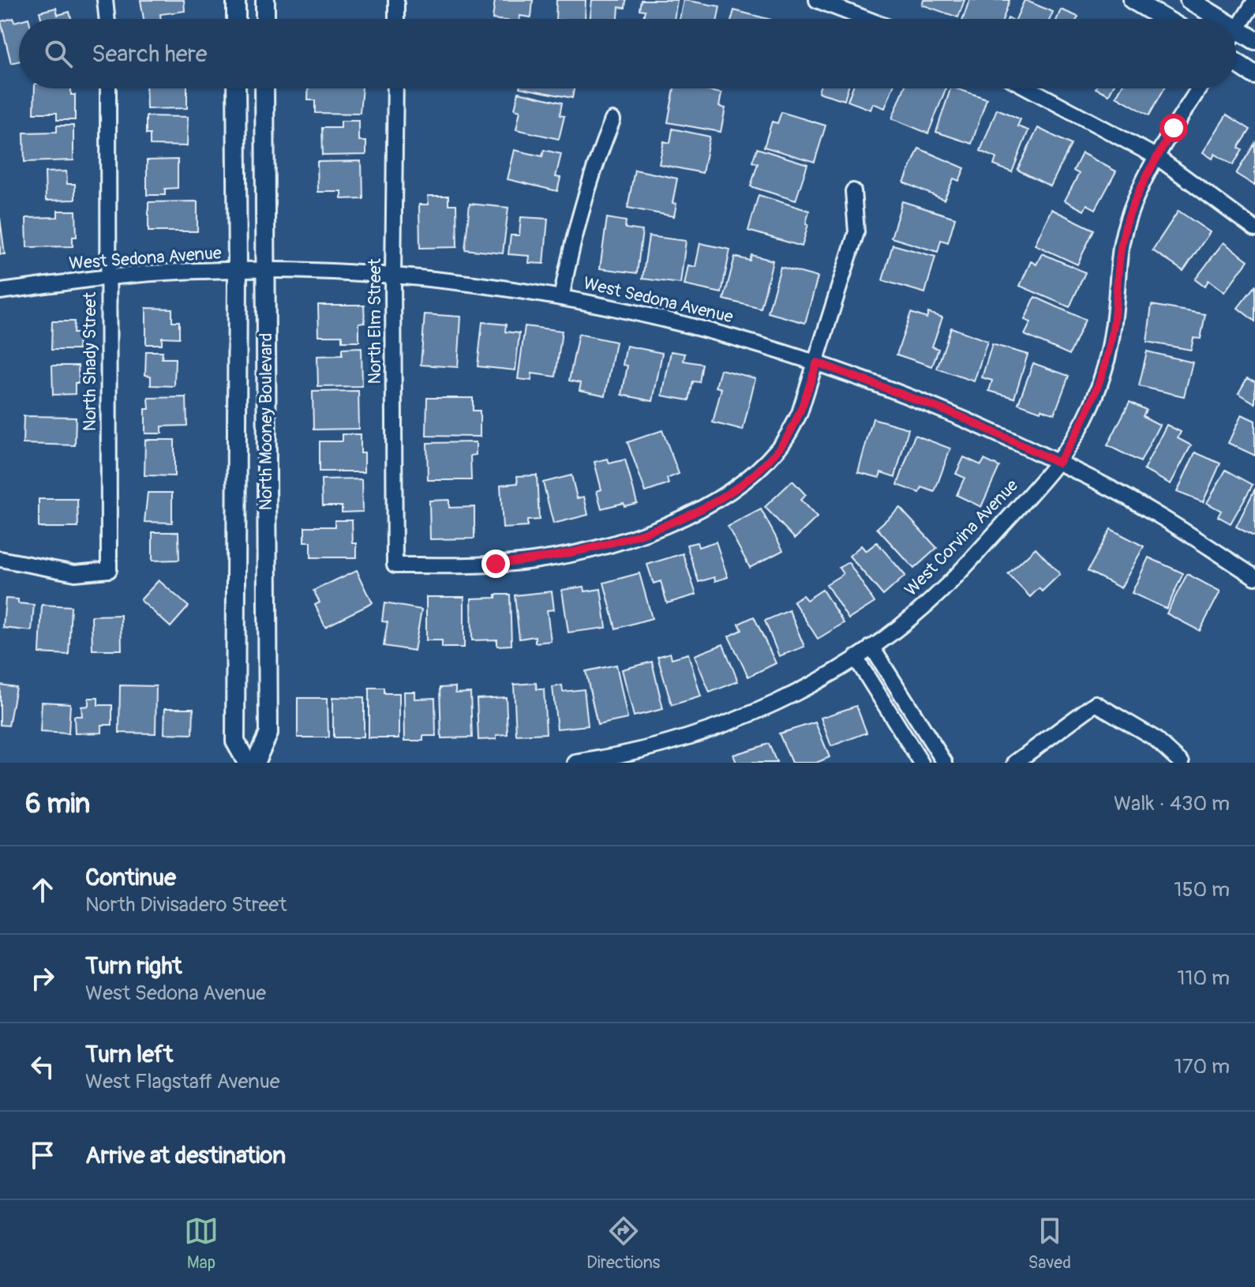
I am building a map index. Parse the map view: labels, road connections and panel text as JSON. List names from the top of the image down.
{
  "streets": {
    "street": [
      "West Sedona Avenue",
      "North Elm Street",
      "North Shady Street",
      "North Mooney Boulevard",
      "West Corvina Avenue"
    ]
  },
  "crossings": [
    ["West Sedona Avenue", "North Elm Street"],
    ["West Sedona Avenue", "North Shady Street"],
    ["West Sedona Avenue", "North Mooney Boulevard"],
    ["West Sedona Avenue", "West Corvina Avenue"]
  ],
  "page": {
    "search": "Search here",
    "heading": ["6 min", "Walk · 430 m"],
    "list": [
      ["Continue", "North Divisadero Street", "150 m"],
      ["Turn right", "West Sedona Avenue", "110 m"],
      ["Turn left", "West Flagstaff Avenue", "170 m"],
      "Arrive at destination"
    ],
    "nav": ["Map", "Directions", "Saved"]
  }
}
